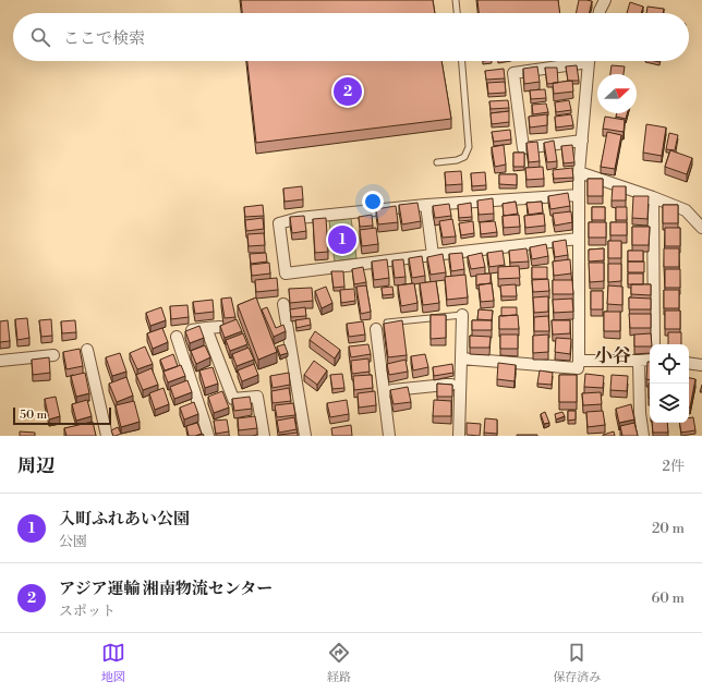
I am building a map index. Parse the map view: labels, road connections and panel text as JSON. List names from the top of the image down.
{
  "districts": ["小谷"],
  "scale_bar": "50 m",
  "north": "right",
  "page": {
    "search": "ここで検索",
    "pins": ["2", "1"],
    "scale": "50 m",
    "heading": ["周辺", "2件"],
    "list": [
      {
        "mark": "1",
        "name": "入町ふれあい公園",
        "note": "公園",
        "value": "20 m"
      },
      {
        "mark": "2",
        "name": "アジア運輸 湘南物流センター",
        "note": "スポット",
        "value": "60 m"
      }
    ],
    "nav": ["地図", "経路", "保存済み"]
  }
}
